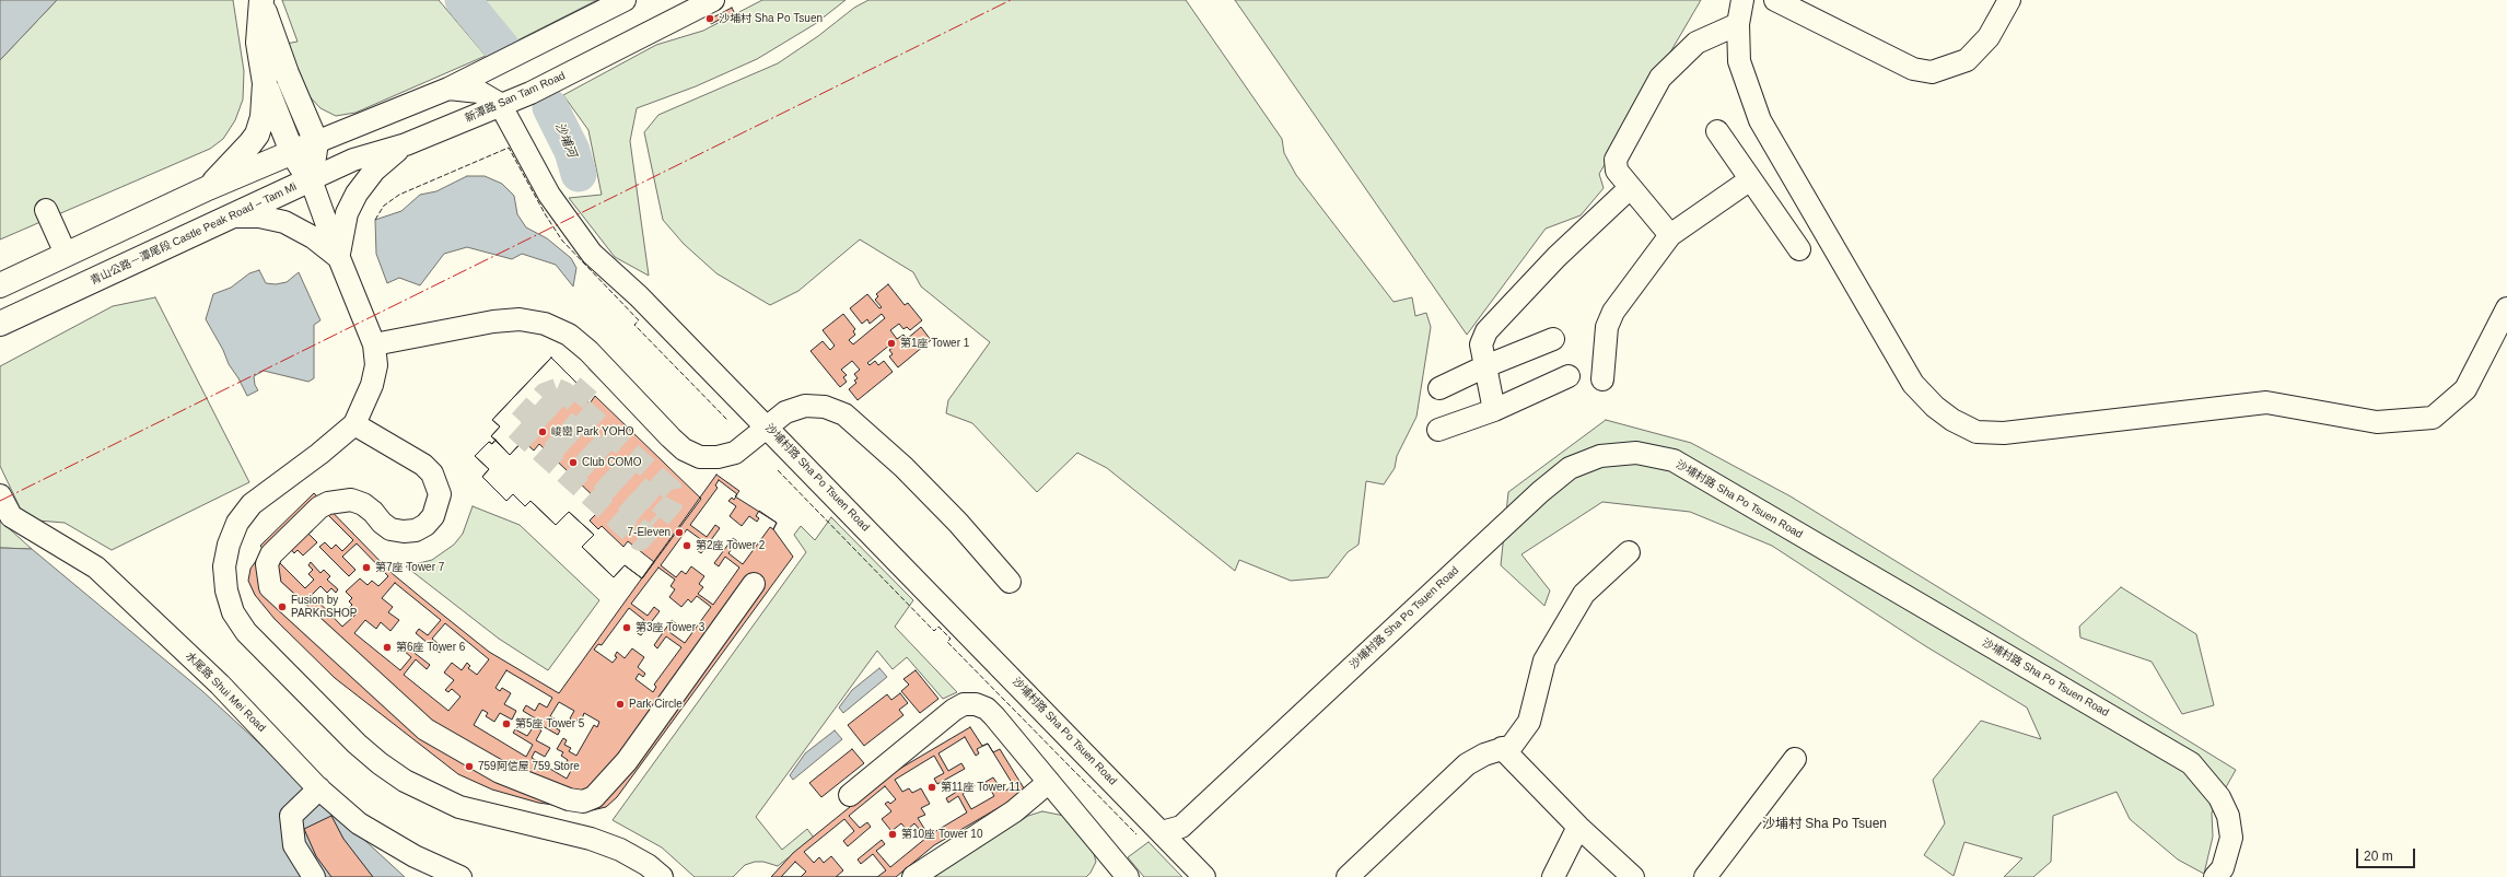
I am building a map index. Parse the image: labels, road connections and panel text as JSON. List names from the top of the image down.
{
  "streets": {
    "main road": ["青山公路－潭尾段 Castle Peak Road – Tam Mi"],
    "street": ["新潭路 San Tam Road", "沙埔村路 Sha Po Tsuen Road", "水尾路 Shui Mei Road"]
  },
  "crossings": [
    ["新潭路 San Tam Road", "青山公路－潭尾段 Castle Peak Road – Tam Mi"],
    ["新潭路 San Tam Road", "沙埔村路 Sha Po Tsuen Road"]
  ],
  "districts": ["沙埔村 Sha Po Tsuen"],
  "water": ["沙埔河"],
  "places": [
    "沙埔村 Sha Po Tsuen",
    "第1座 Tower 1",
    "峻巒 Park YOHO",
    "Club COMO",
    "7-Eleven",
    "第2座 Tower 2",
    "第7座 Tower 7",
    "Fusion by PARKnSHOP",
    "第3座 Tower 3",
    "第6座 Tower 6",
    "Park Circle",
    "第5座 Tower 5",
    "759阿信屋 759 Store",
    "第11座 Tower 11",
    "第10座 Tower 10"
  ],
  "scale_bar": "20 m"
}
